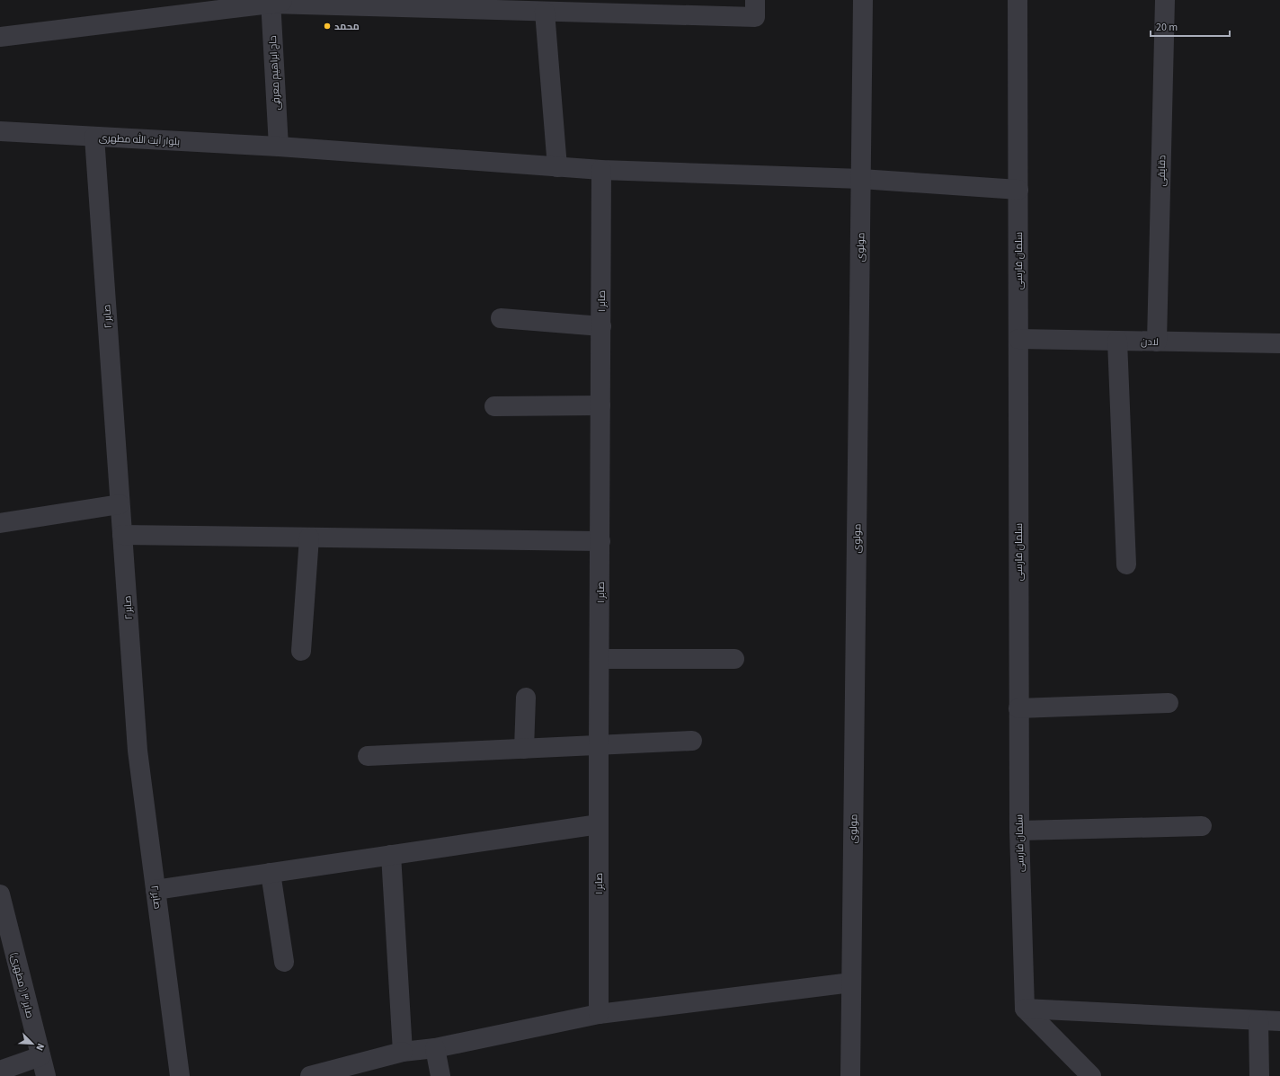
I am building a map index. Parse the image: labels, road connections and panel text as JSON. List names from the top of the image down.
{
  "streets": {
    "street": [
      "حاج ابراهیم معرفی",
      "بلوار آیت الله مطهری",
      "دقایقی",
      "مولوی",
      "سلمان فارسی",
      "صابر ۱",
      "صابر ۲",
      "لادن",
      "صابر ۳ ( مطهری)"
    ]
  },
  "crossings": [
    ["حاج ابراهیم معرفی", "بلوار آیت الله مطهری"],
    ["بلوار آیت الله مطهری", "مولوی"],
    ["بلوار آیت الله مطهری", "سلمان فارسی"],
    ["بلوار آیت الله مطهری", "صابر ۱"],
    ["بلوار آیت الله مطهری", "صابر ۲"],
    ["دقایقی", "لادن"],
    ["سلمان فارسی", "لادن"]
  ],
  "places": ["محمد"],
  "scale_bar": "20 m",
  "north": "bottom right"
}
